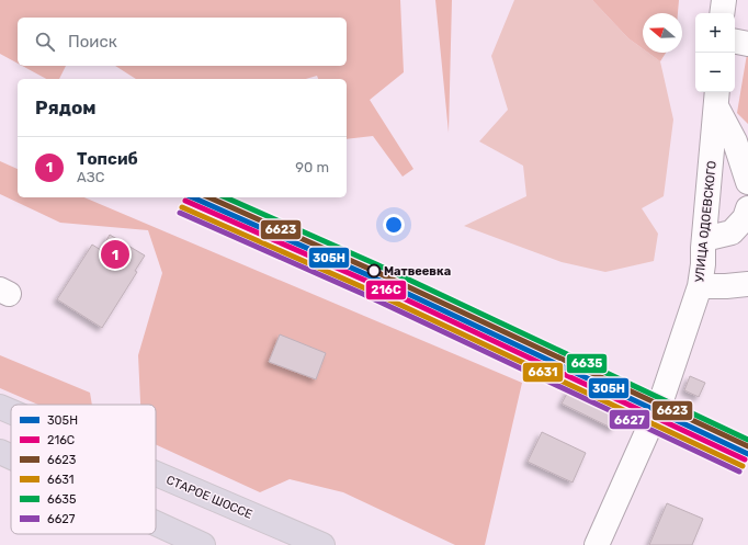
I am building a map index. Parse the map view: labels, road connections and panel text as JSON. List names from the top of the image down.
{
  "streets": {
    "highway": ["СТАРОЕ ШОССЕ"],
    "street": ["УЛИЦА ОДОЕВСКОГО"]
  },
  "places": ["Матвеевка"],
  "lines": [
    "transit line 305Н",
    "transit line 6623",
    "transit line 6635",
    "transit line 216С",
    "transit line 6631",
    "transit line 6627"
  ],
  "legend": [
    "305Н",
    "216С",
    "6623",
    "6631",
    "6635",
    "6627"
  ],
  "north": "left",
  "page": {
    "map_buttons": ["+", "−"],
    "search": "Поиск",
    "heading": "Рядом",
    "list": [
      {
        "mark": "1",
        "name": "Топсиб",
        "note": "АЗС",
        "value": "90 m"
      }
    ],
    "pins": "1"
  }
}
